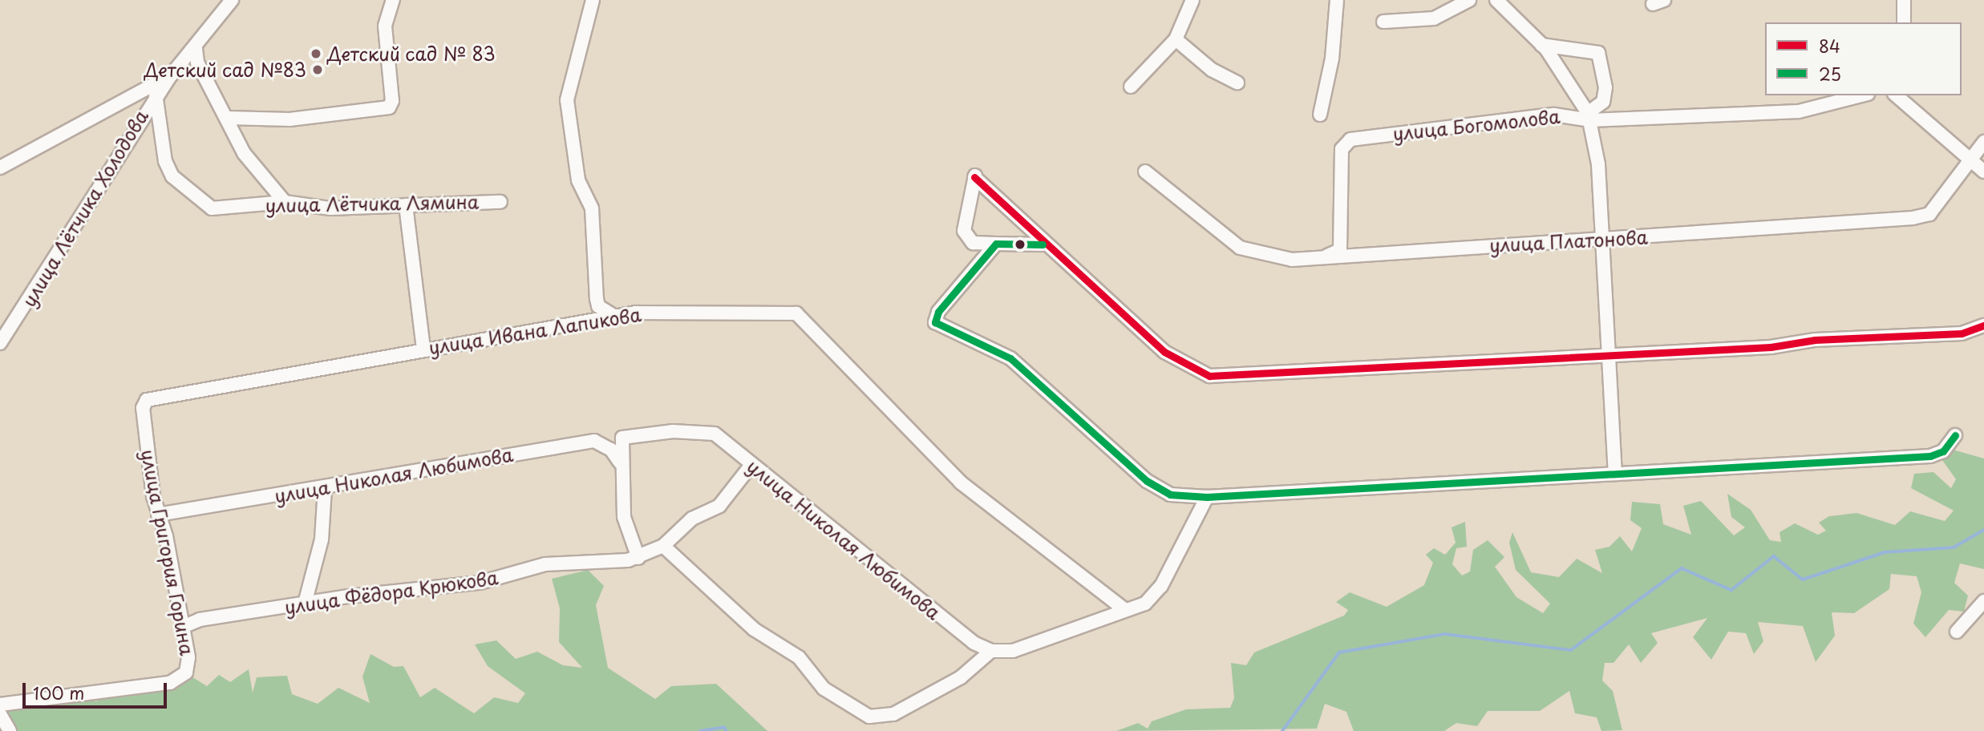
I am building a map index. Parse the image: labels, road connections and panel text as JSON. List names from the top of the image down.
{
  "streets": {
    "street": [
      "улица Богомолова",
      "улица Лётчика Лямина",
      "улица Лётчика Холодова",
      "улица Платонова",
      "улица Ивана Лапикова",
      "улица Николая Любимова",
      "улица Григория Горина",
      "улица Фёдора Крюкова"
    ]
  },
  "crossings": [
    ["улица Лётчика Лямина", "улица Лётчика Холодова"],
    ["улица Ивана Лапикова", "улица Григория Горина"],
    ["улица Николая Любимова", "улица Григория Горина"],
    ["улица Николая Любимова", "улица Фёдора Крюкова"],
    ["улица Григория Горина", "улица Фёдора Крюкова"]
  ],
  "places": ["Детский сад № 83", "Детский сад №83"],
  "lines": ["transit line 84", "transit line 25"],
  "legend": ["84", "25"],
  "scale_bar": "100 m"
}
